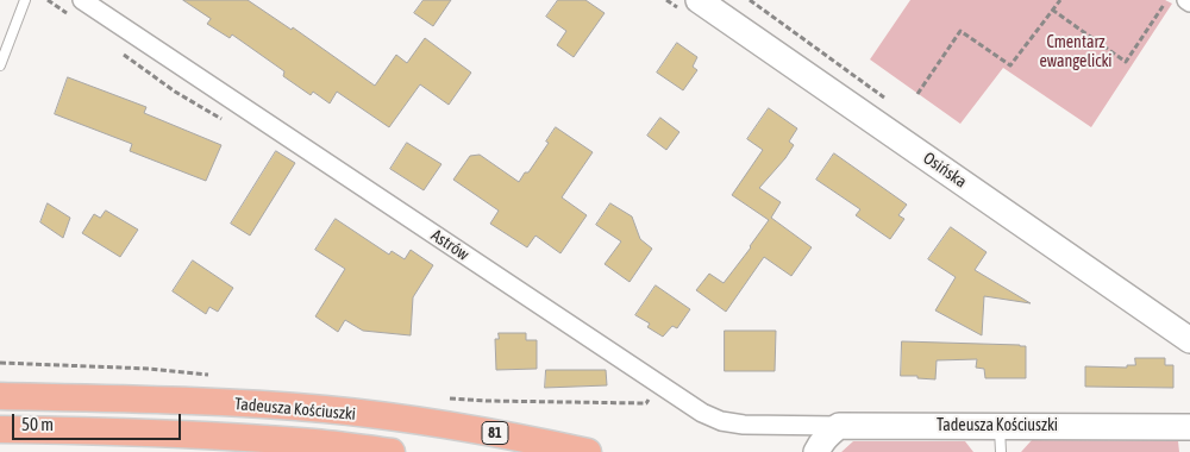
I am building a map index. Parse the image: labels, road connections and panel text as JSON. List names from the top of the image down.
{
  "streets": {
    "main road": ["Tadeusza Kościuszki", "81"],
    "street": ["Osińska", "Astrów"]
  },
  "crossings": [
    ["Astrów", "Tadeusza Kościuszki"]
  ],
  "parks": ["Cmentarz ewangelicki"],
  "scale_bar": "50 m"
}
